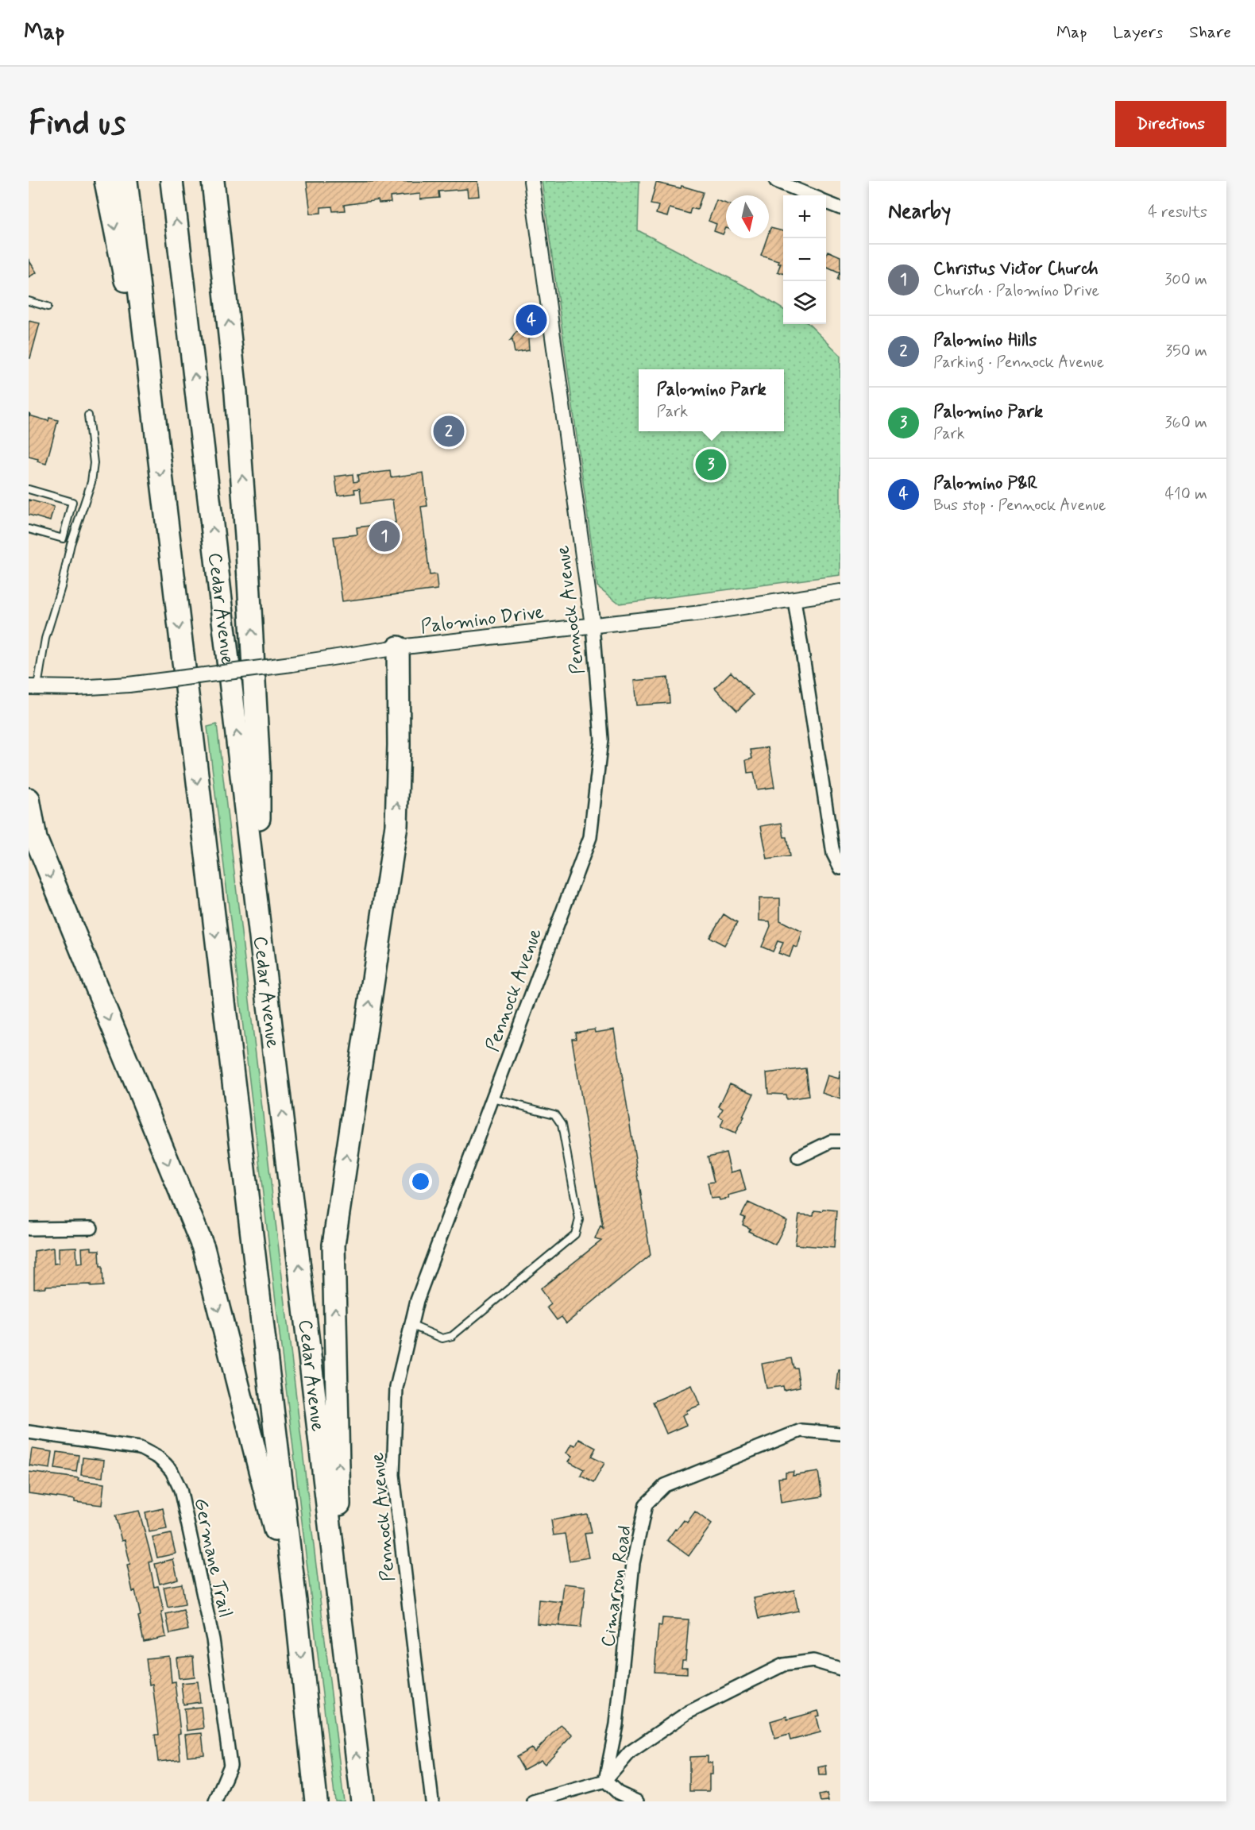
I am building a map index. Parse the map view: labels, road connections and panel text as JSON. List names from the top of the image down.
{
  "streets": {
    "highway": ["Cedar Avenue"],
    "street": [
      "Pennock Avenue",
      "Palomino Drive",
      "Germane Trail",
      "Cimarron Road"
    ]
  },
  "crossings": [
    ["Pennock Avenue", "Palomino Drive"]
  ],
  "north": "bottom",
  "page": {
    "header": "Map",
    "nav": ["Map", "Layers", "Share"],
    "buttons": "Directions",
    "title": "Find us",
    "heading": ["Nearby", "4 results"],
    "map_buttons": ["+", "−"],
    "list": [
      {
        "mark": "1",
        "name": "Christus Victor Church",
        "note": "Church · Palomino Drive",
        "value": "300 m"
      },
      {
        "mark": "2",
        "name": "Palomino Hills",
        "note": "Parking · Pennock Avenue",
        "value": "350 m"
      },
      {
        "mark": "3",
        "name": "Palomino Park",
        "note": "Park",
        "value": "360 m"
      },
      {
        "mark": "4",
        "name": "Palomino P&R",
        "note": "Bus stop · Pennock Avenue",
        "value": "410 m"
      }
    ],
    "pins": [
      "4",
      "2",
      "3",
      "1"
    ],
    "popup": ["Palomino Park", "Park"]
  }
}
